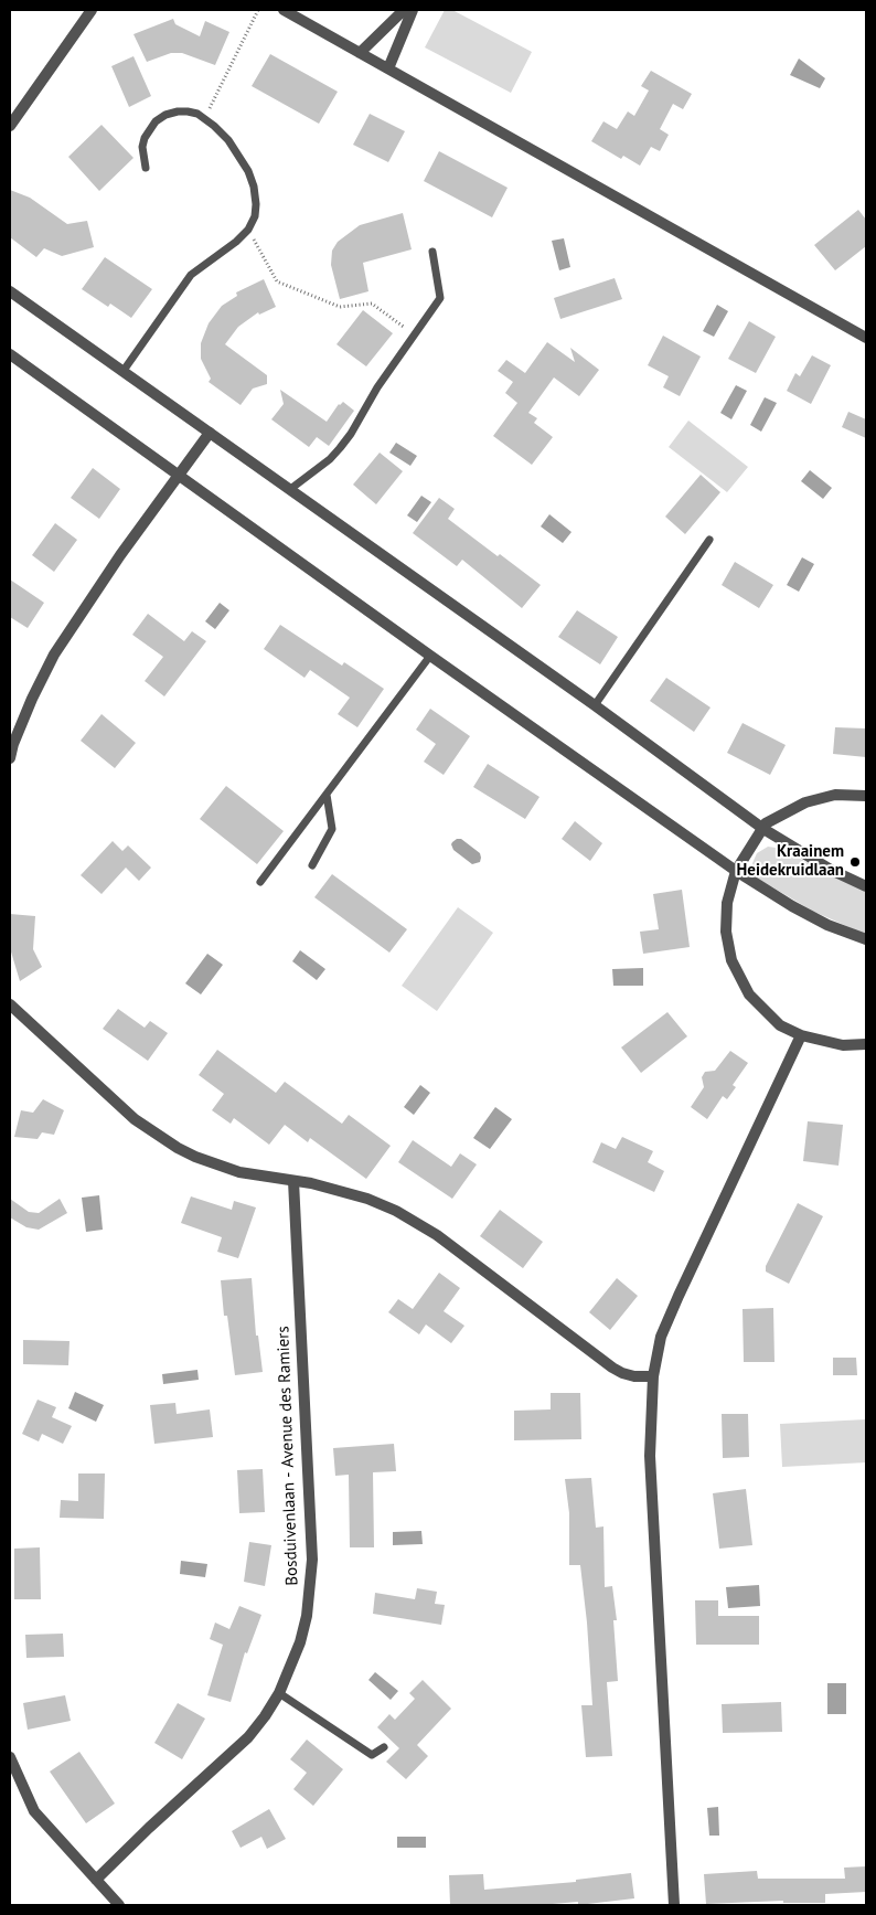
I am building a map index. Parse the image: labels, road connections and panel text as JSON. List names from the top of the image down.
{
  "streets": {
    "street": ["Bosduivenlaan - Avenue des Ramiers"]
  },
  "places": ["Kraainem Heidekruidlaan"]
}
